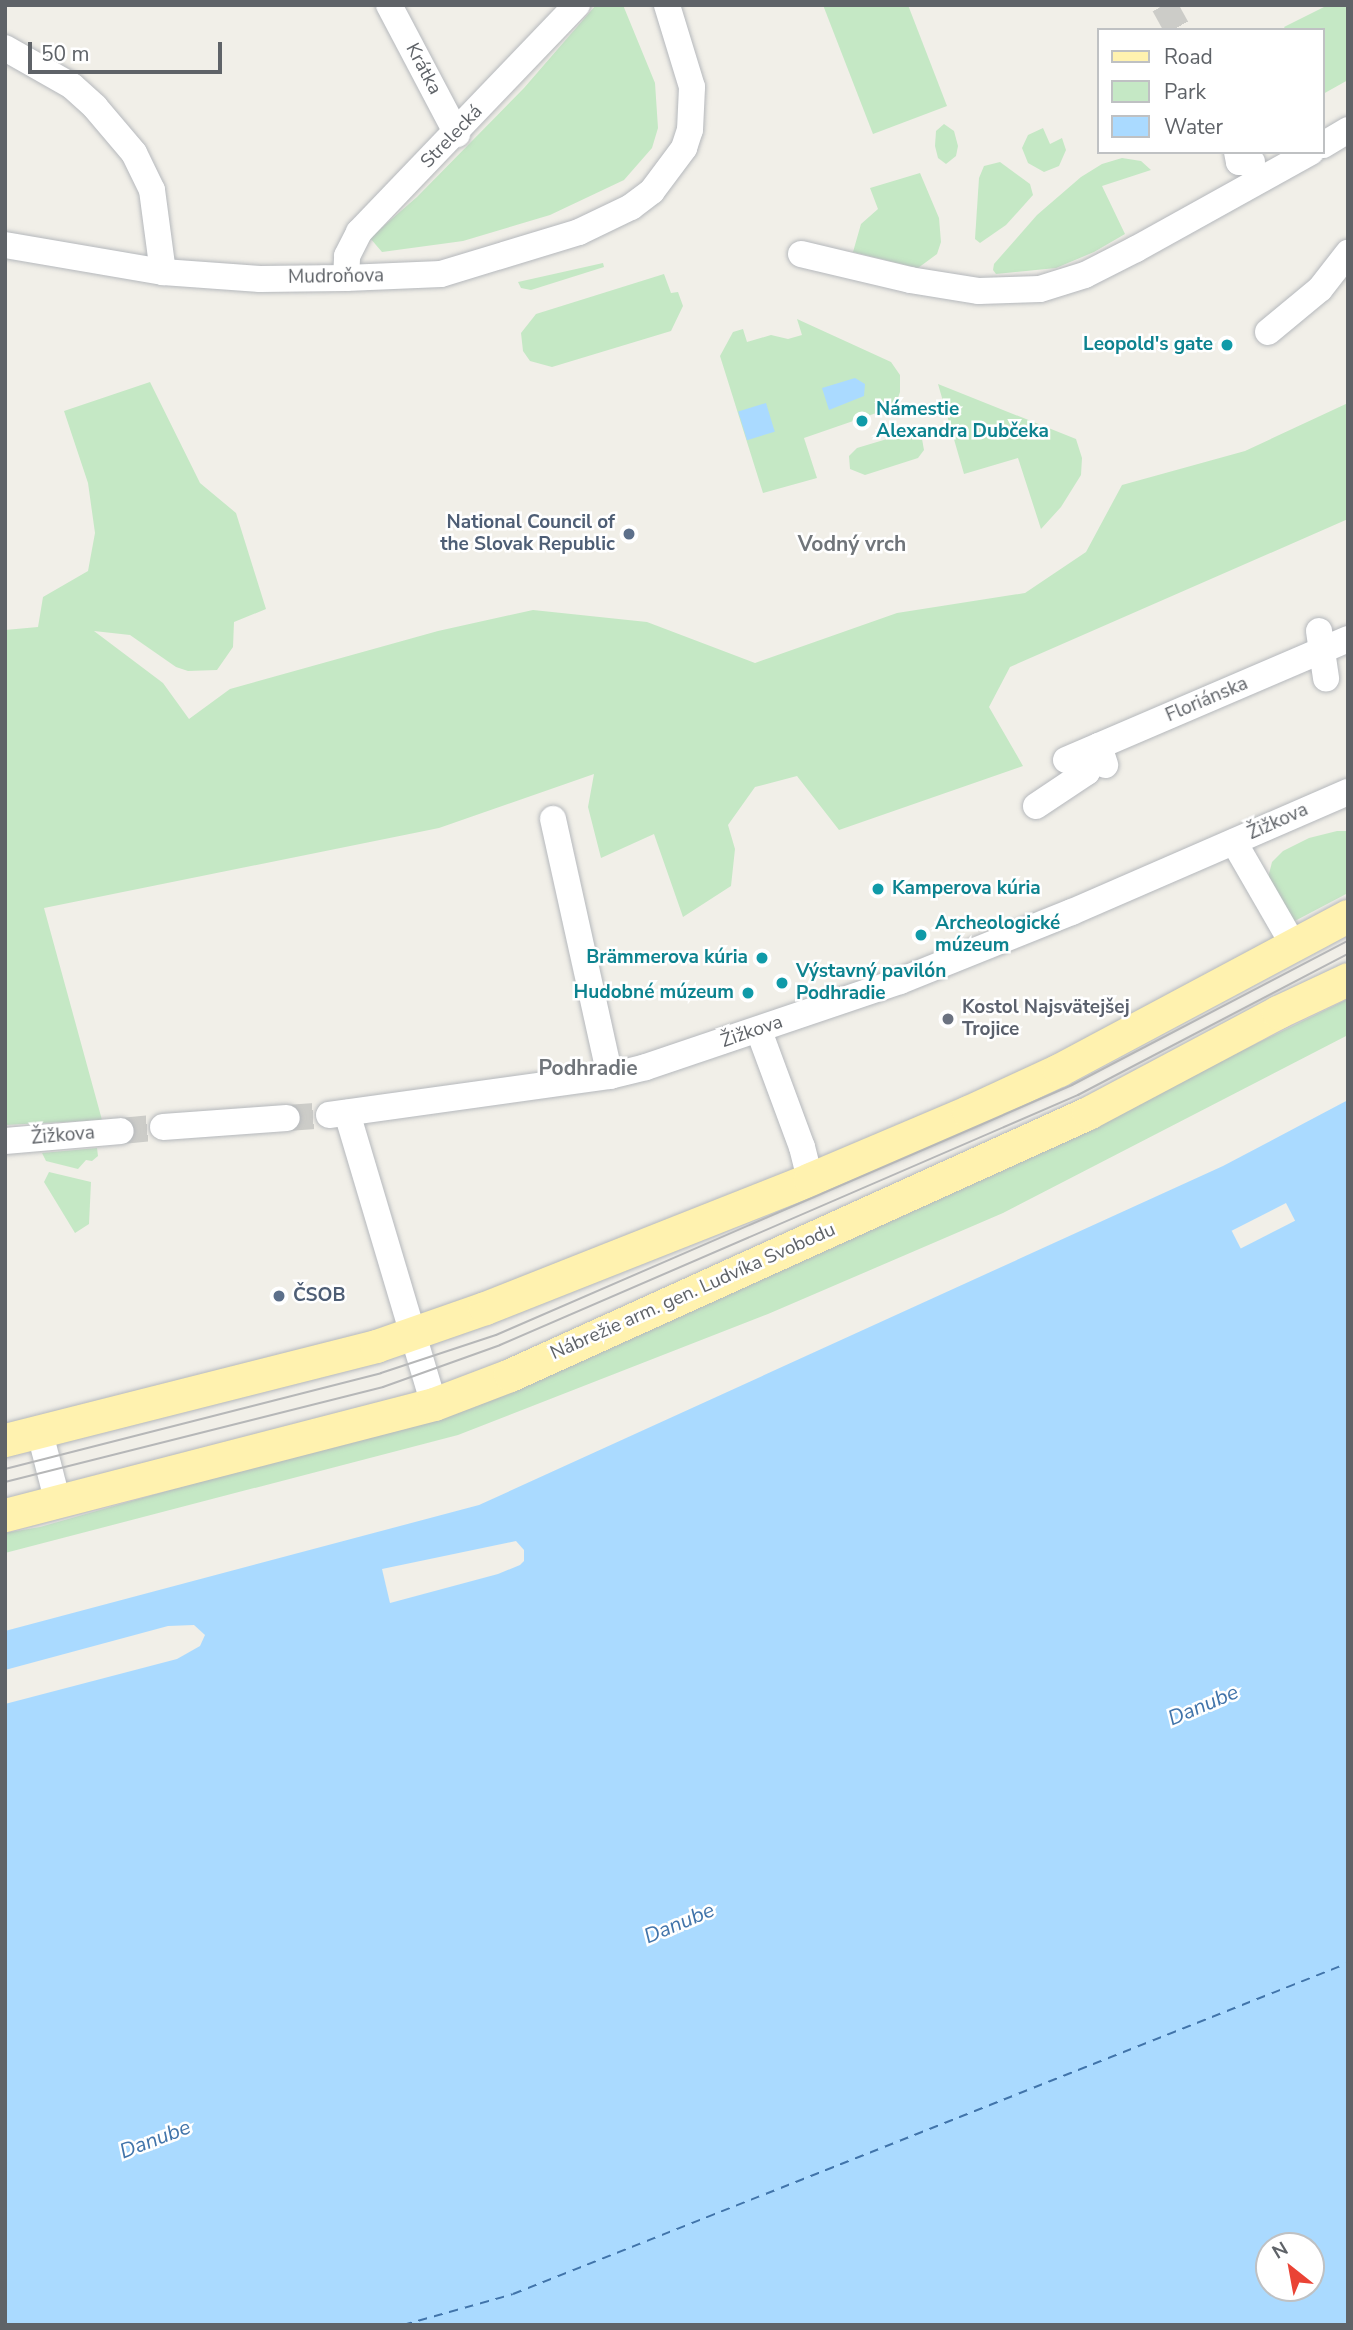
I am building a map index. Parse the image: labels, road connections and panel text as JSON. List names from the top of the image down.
{
  "streets": {
    "main road": ["Nábrežie arm. gen. Ludvíka Svobodu"],
    "street": [
      "Krátka",
      "Strelecká",
      "Mudroňova",
      "Floriánska",
      "Žižkova"
    ]
  },
  "crossings": [
    ["Krátka", "Strelecká"],
    ["Strelecká", "Mudroňova"]
  ],
  "districts": ["Vodný vrch", "Podhradie"],
  "water": ["Danube"],
  "places": [
    "Leopold's gate",
    "Námestie Alexandra Dubčeka",
    "National Council of the Slovak Republic",
    "Kamperova kúria",
    "Archeologické múzeum",
    "Brämmerova kúria",
    "Výstavný pavilón Podhradie",
    "Hudobné múzeum",
    "Kostol Najsvätejšej Trojice",
    "ČSOB"
  ],
  "legend": ["Road", "Park", "Water"],
  "scale_bar": "50 m",
  "north": "top left"
}
